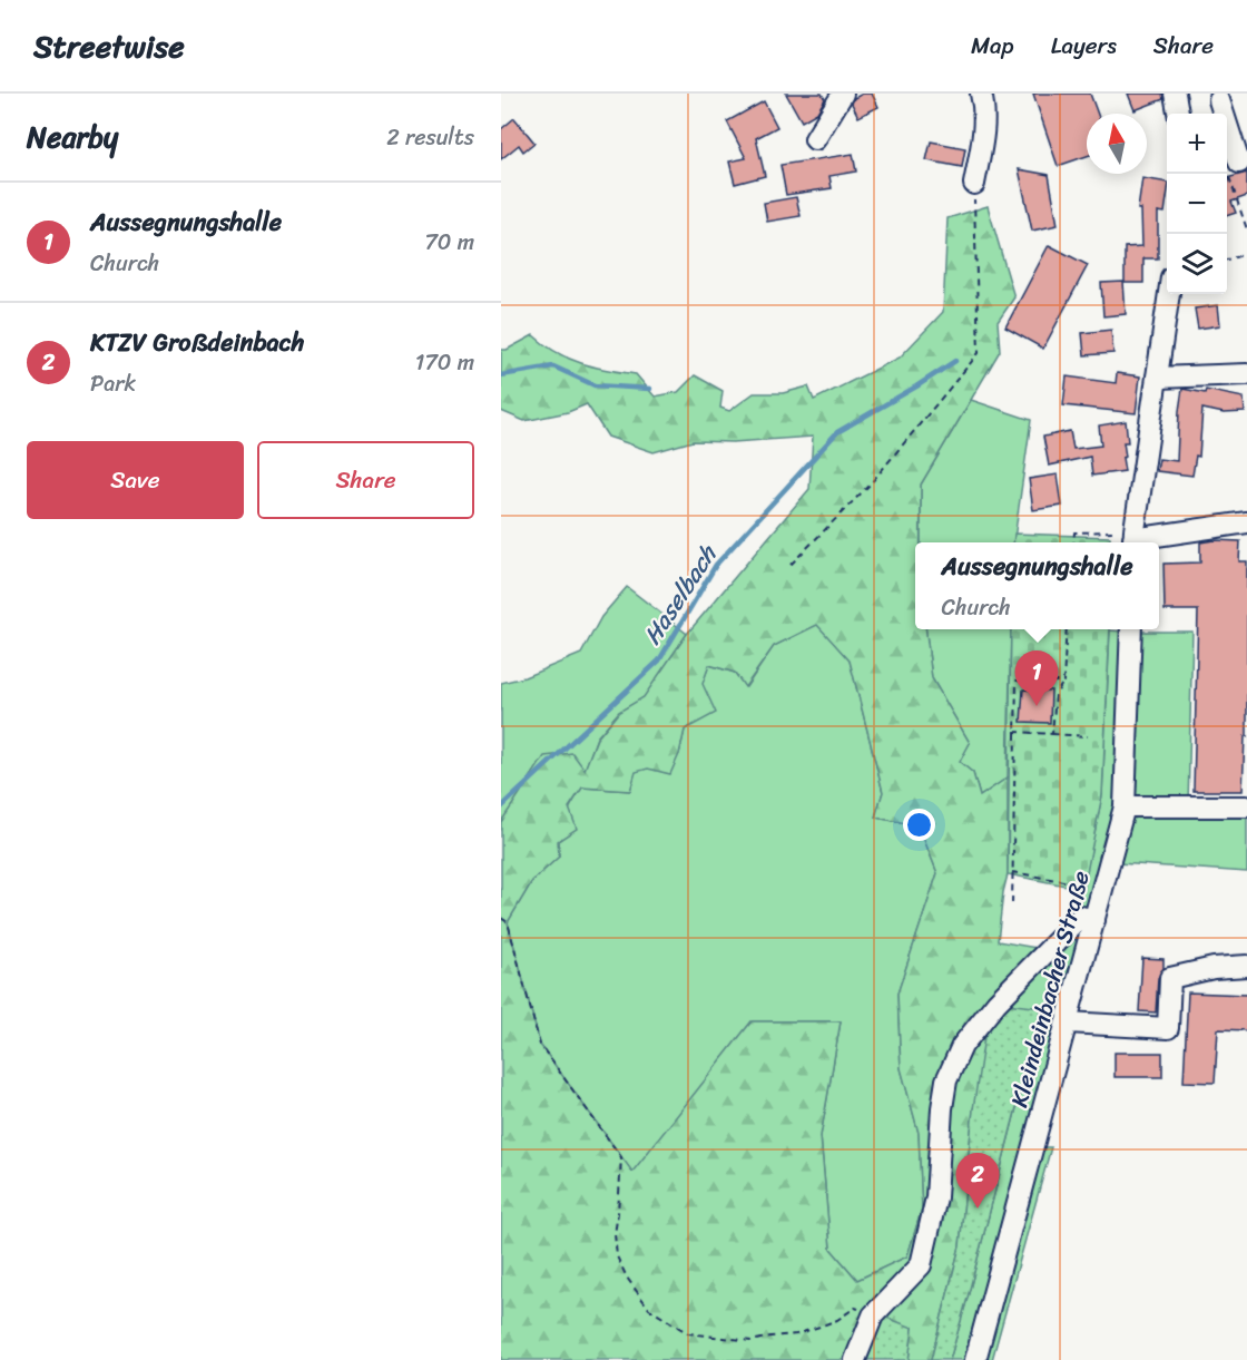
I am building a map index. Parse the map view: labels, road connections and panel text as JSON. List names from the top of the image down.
{
  "streets": {
    "street": ["Kleindeinbacher Straße"]
  },
  "water": ["Haselbach"],
  "north": "top",
  "page": {
    "header": "Streetwise",
    "nav": ["Map", "Layers", "Share"],
    "heading": ["Nearby", "2 results"],
    "map_buttons": ["+", "−"],
    "list": [
      {
        "mark": "1",
        "name": "Aussegnungshalle",
        "note": "Church",
        "value": "70 m"
      },
      {
        "mark": "2",
        "name": "KTZV Großdeinbach",
        "note": "Park",
        "value": "170 m"
      }
    ],
    "buttons": ["Save", "Share"],
    "popup": ["Aussegnungshalle", "Church"],
    "pins": ["1", "2"]
  }
}
